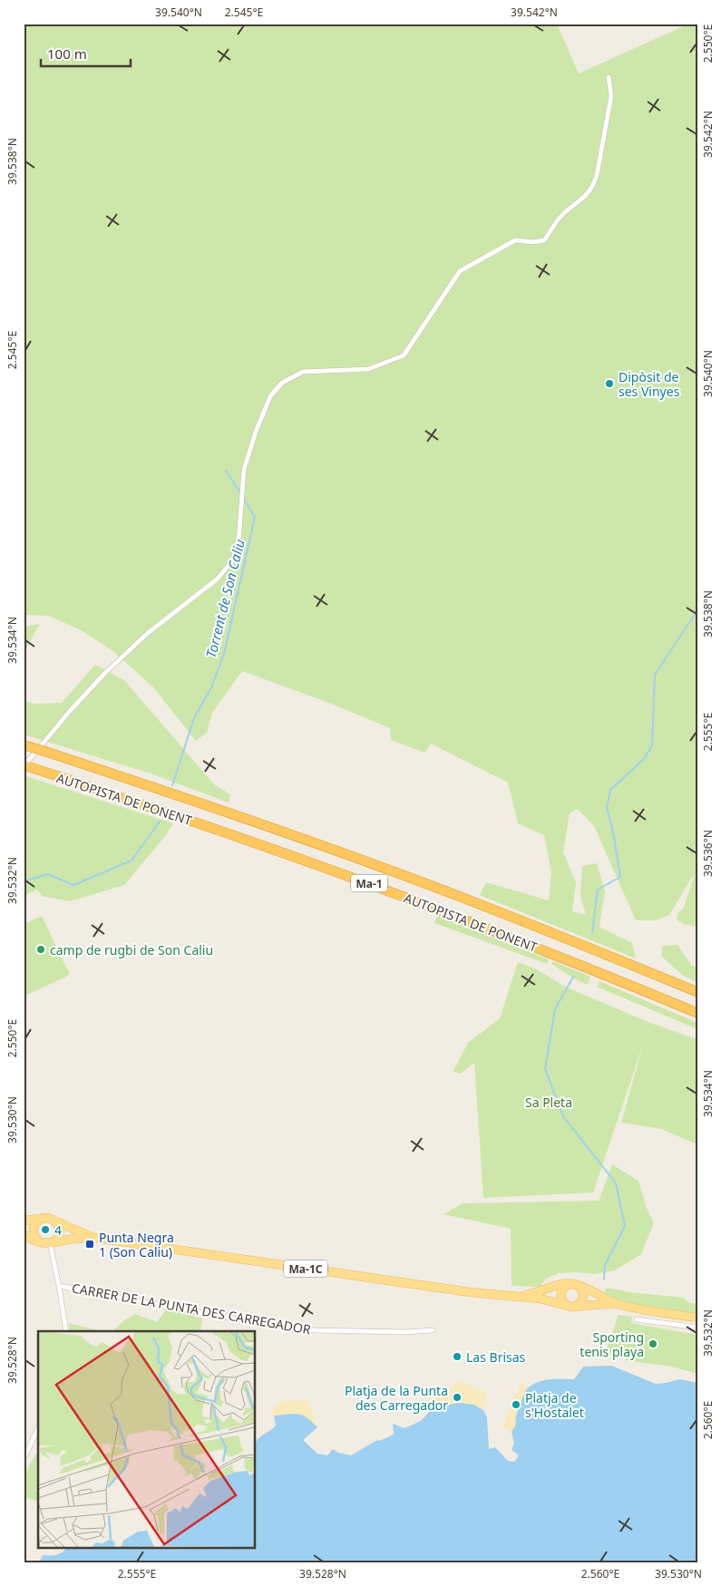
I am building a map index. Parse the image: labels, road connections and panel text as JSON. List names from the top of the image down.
{
  "streets": {
    "highway": ["AUTOPISTA DE PONENT", "Ma-1"],
    "main road": ["Ma-1C"],
    "street": ["CARRER DE LA PUNTA DES CARREGADOR"]
  },
  "water": ["Torrent de Son Caliu"],
  "parks": ["Sa Pleta"],
  "places": {
    "other": [
      "Dipòsit de ses Vinyes",
      "camp de rugbi de Son Caliu",
      "4",
      "Sporting tenis playa",
      "Las Brisas",
      "Platja de la Punta des Carregador",
      "Platja de s'Hostalet"
    ],
    "transit": ["Punta Negra 1 (Son Caliu)"]
  },
  "scale_bar": "100 m",
  "coordinates": [
    "39.540°N",
    "2.545°E",
    "39.542°N",
    "2.550°E",
    "39.538°N",
    "39.534°N",
    "2.555°E",
    "39.536°N",
    "39.532°N",
    "39.530°N",
    "39.528°N",
    "2.560°E"
  ]
}
